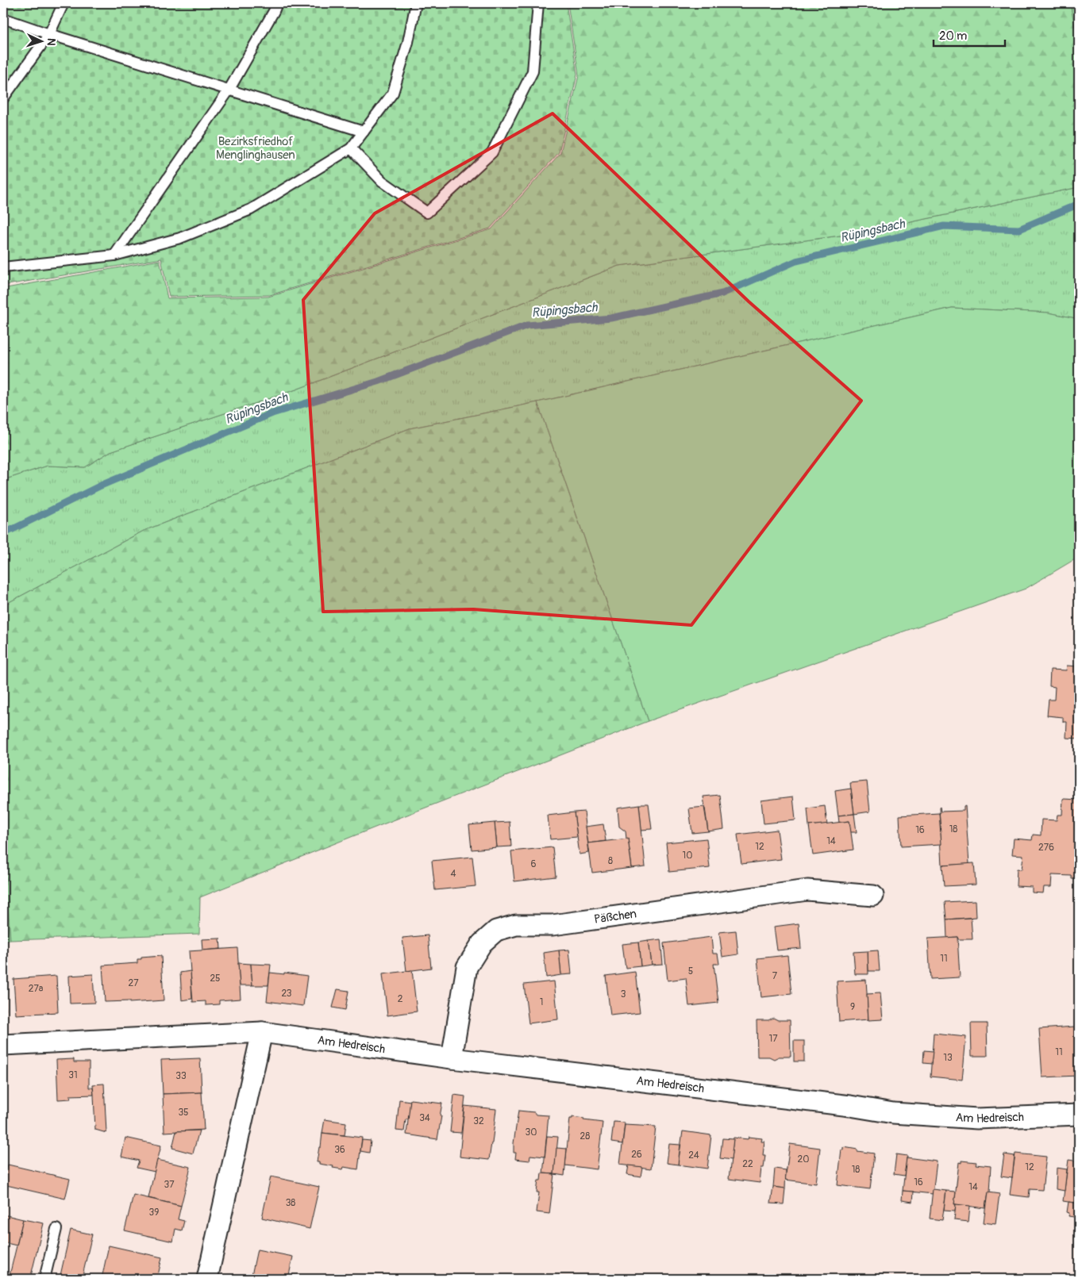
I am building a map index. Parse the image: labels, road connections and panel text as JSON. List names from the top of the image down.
{
  "streets": {
    "street": ["Päßchen", "Am Hedreisch"]
  },
  "crossings": [
    ["Päßchen", "Am Hedreisch"]
  ],
  "water": ["Rüpingsbach"],
  "parks": ["Bezirksfriedhof Menglinghausen"],
  "house_numbers": [
    "18",
    "16",
    "14",
    "12",
    "276",
    "10",
    "8",
    "6",
    "4",
    "11",
    "5",
    "7",
    "25",
    "27",
    "27a",
    "23",
    "3",
    "2",
    "1",
    "9",
    "17",
    "11",
    "13",
    "31",
    "33",
    "35",
    "34",
    "32",
    "30",
    "28",
    "36",
    "26",
    "24",
    "20",
    "22",
    "12",
    "18",
    "16",
    "37",
    "14",
    "38",
    "39"
  ],
  "scale_bar": "20 m",
  "north": "right"
}
